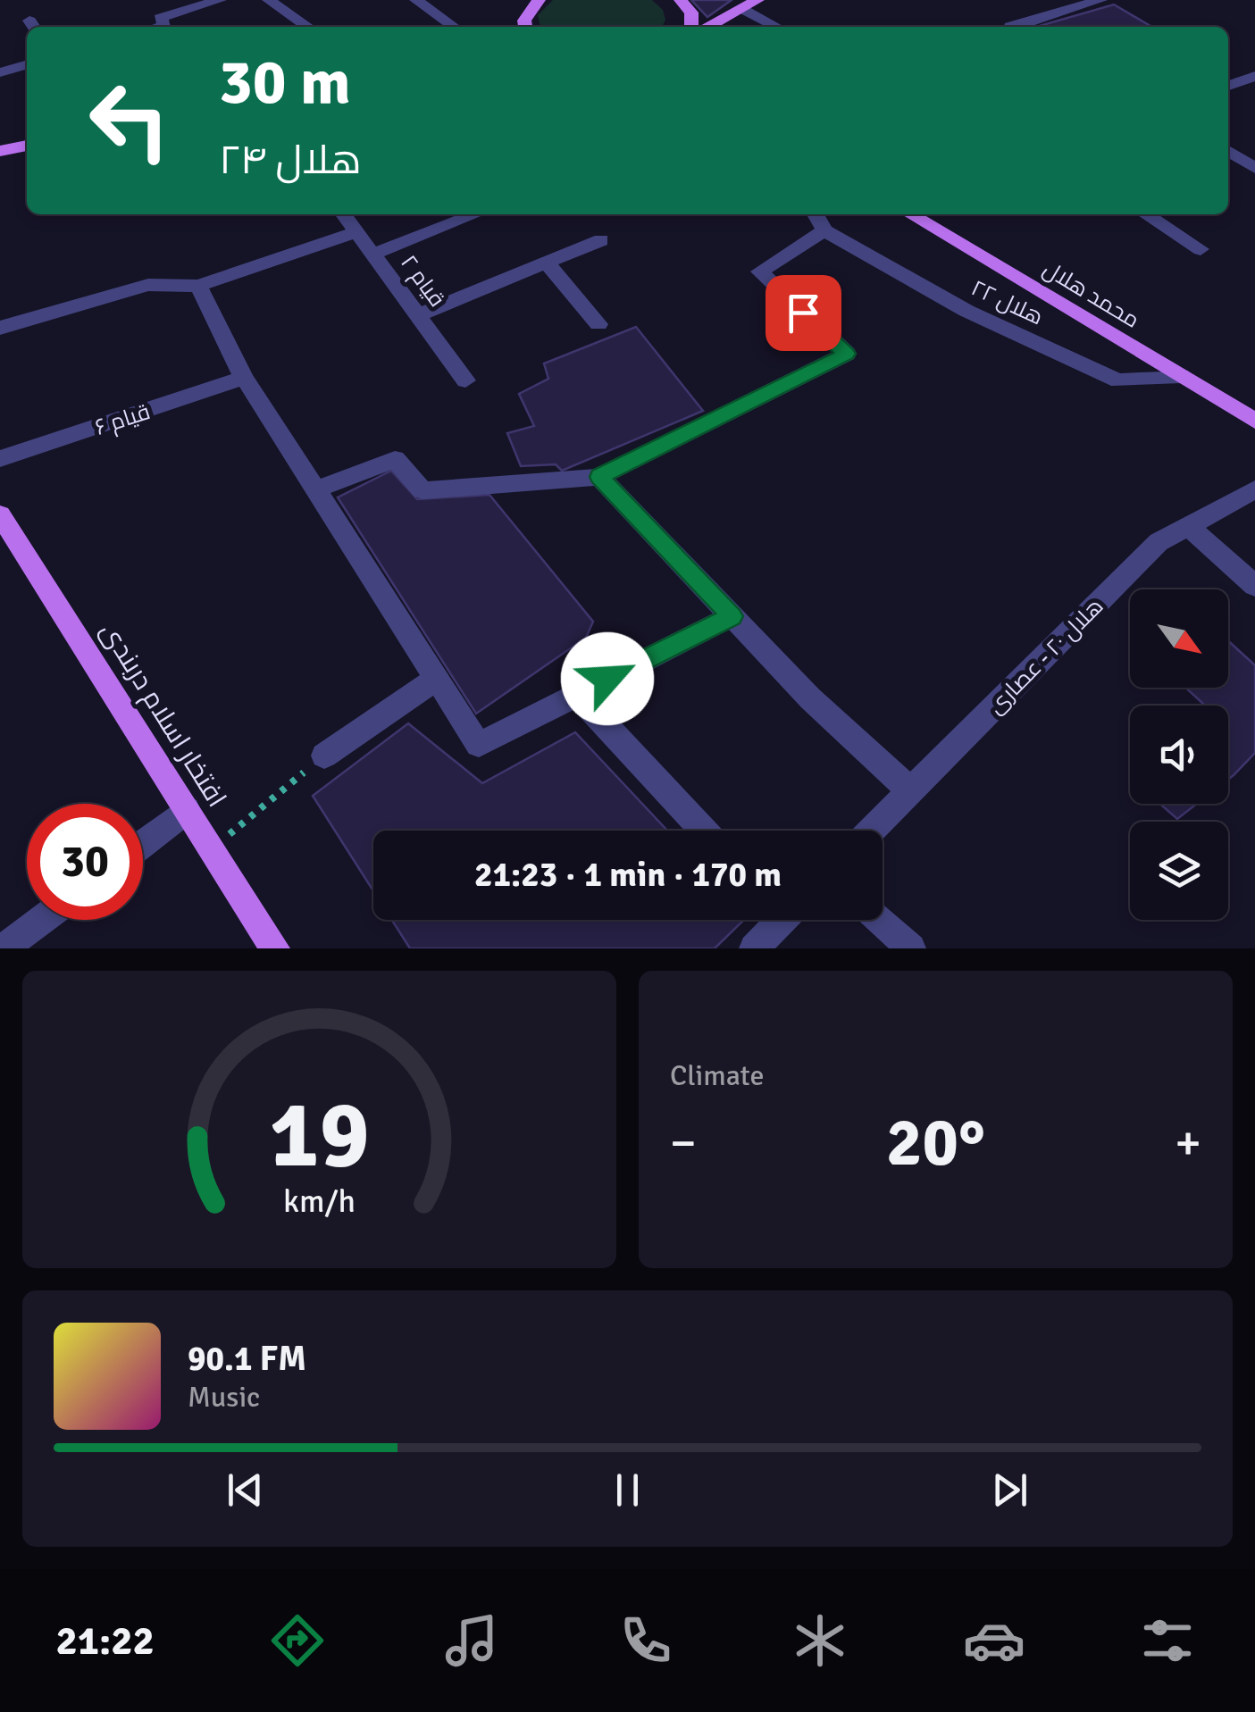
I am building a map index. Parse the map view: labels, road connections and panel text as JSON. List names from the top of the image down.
{
  "streets": {
    "main road": ["محمد هلال", "افتخار اسلام دربندی"],
    "street": [
      "قیام ۲",
      "هلال ۲۲",
      "قیام ۶",
      "هلال ۲۰ - عصاری"
    ]
  },
  "crossings": [
    ["محمد هلال", "هلال ۲۲"]
  ],
  "north": "bottom right",
  "page": {
    "turn": ["30 m", "هلال ۲۴"],
    "limit": "30",
    "trip": "21:23 · 1 min · 170 m",
    "tile": "Climate",
    "heat": ["−", "20°", "+"],
    "song": ["90.1 FM", "Music"],
    "tabs": "21:22",
    "gauge": ["19", "km/h"]
  }
}
